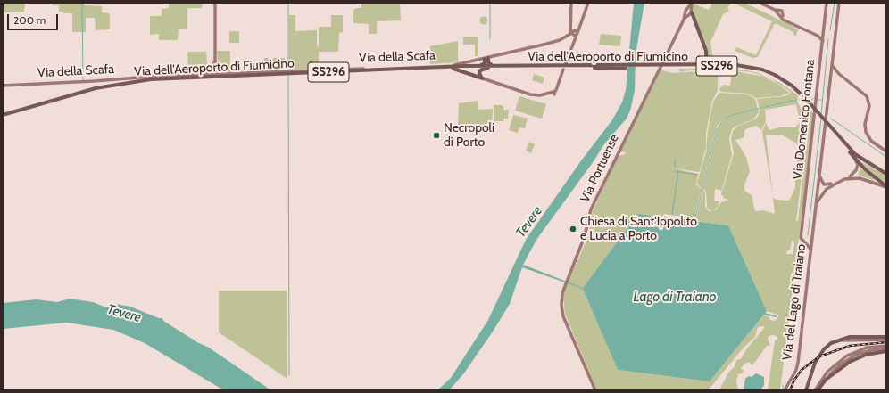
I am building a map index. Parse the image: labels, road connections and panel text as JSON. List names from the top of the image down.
{
  "streets": {
    "main road": ["Via dell'Aeroporto di Fiumicino", "SS296"],
    "street": [
      "Via della Scafa",
      "Via Domenico Fontana",
      "Via Portuense",
      "Via del Lago di Traiano"
    ]
  },
  "crossings": [
    ["Via della Scafa", "Via dell'Aeroporto di Fiumicino"]
  ],
  "water": ["Tevere", "Lago di Traiano"],
  "places": ["Necropoli di Porto", "Chiesa di Sant'Ippolito e Lucia a Porto"],
  "scale_bar": "200 m"
}
